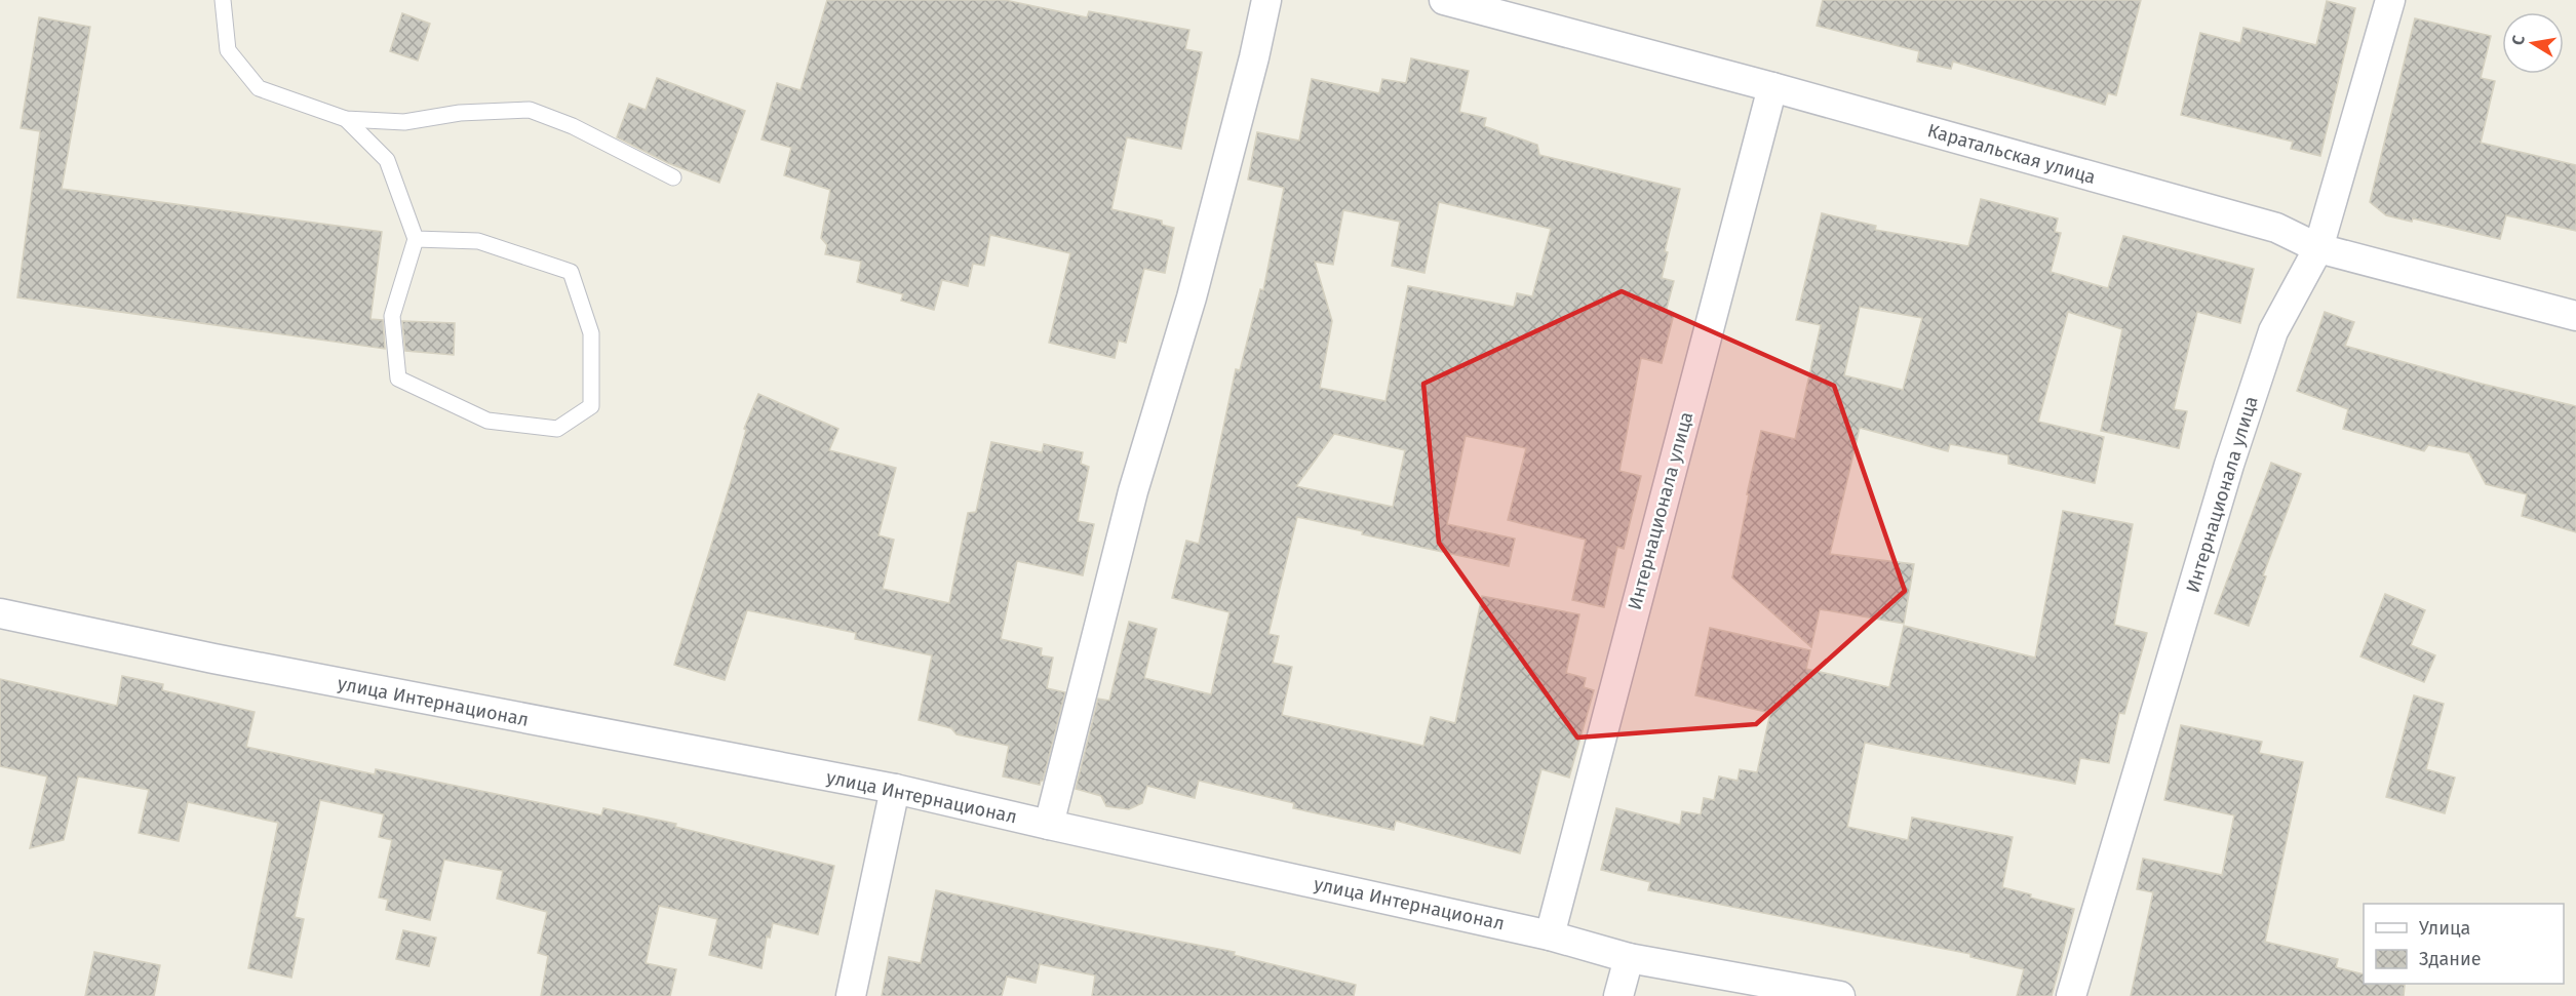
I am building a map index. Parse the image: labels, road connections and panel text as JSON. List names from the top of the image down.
{
  "streets": {
    "street": ["Каратальская улица", "Интернационала улица", "улица Интернационал"]
  },
  "crossings": [
    ["Каратальская улица", "Интернационала улица"],
    ["Интернационала улица", "улица Интернационал"]
  ],
  "legend": ["Улица", "Здание"],
  "north": "left"
}
